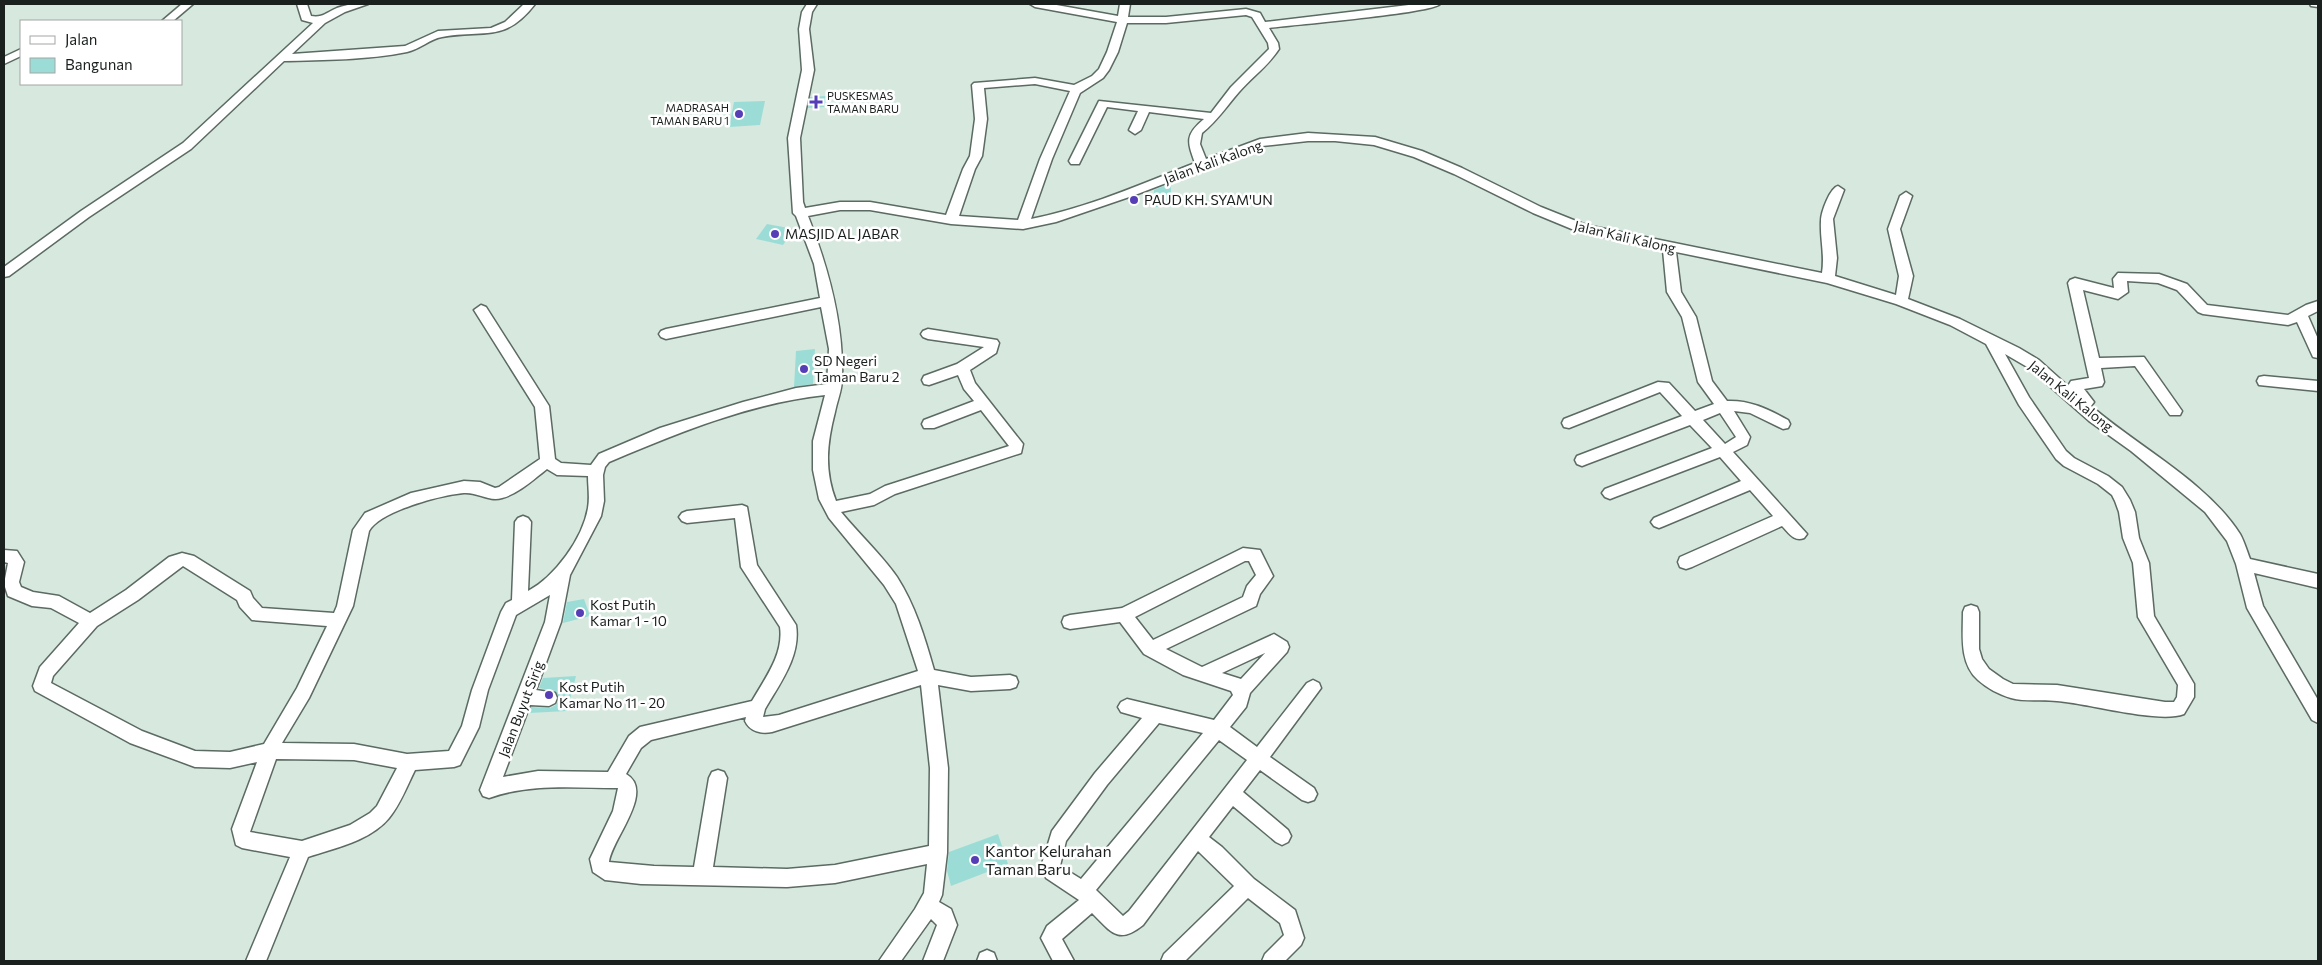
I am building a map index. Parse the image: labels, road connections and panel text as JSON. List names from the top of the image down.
{
  "streets": {
    "street": ["Jalan Kali Kalong", "Jalan Buyut Sirig"]
  },
  "places": {
    "health": ["PUSKESMAS TAMAN BARU"],
    "other": [
      "MADRASAH TAMAN BARU 1",
      "PAUD KH. SYAM'UN",
      "MASJID AL JABAR",
      "SD Negeri Taman Baru 2",
      "Kost Putih Kamar 1 - 10",
      "Kost Putih Kamar No 11 - 20",
      "Kantor Kelurahan Taman Baru"
    ]
  },
  "legend": ["Jalan", "Bangunan"]
}
